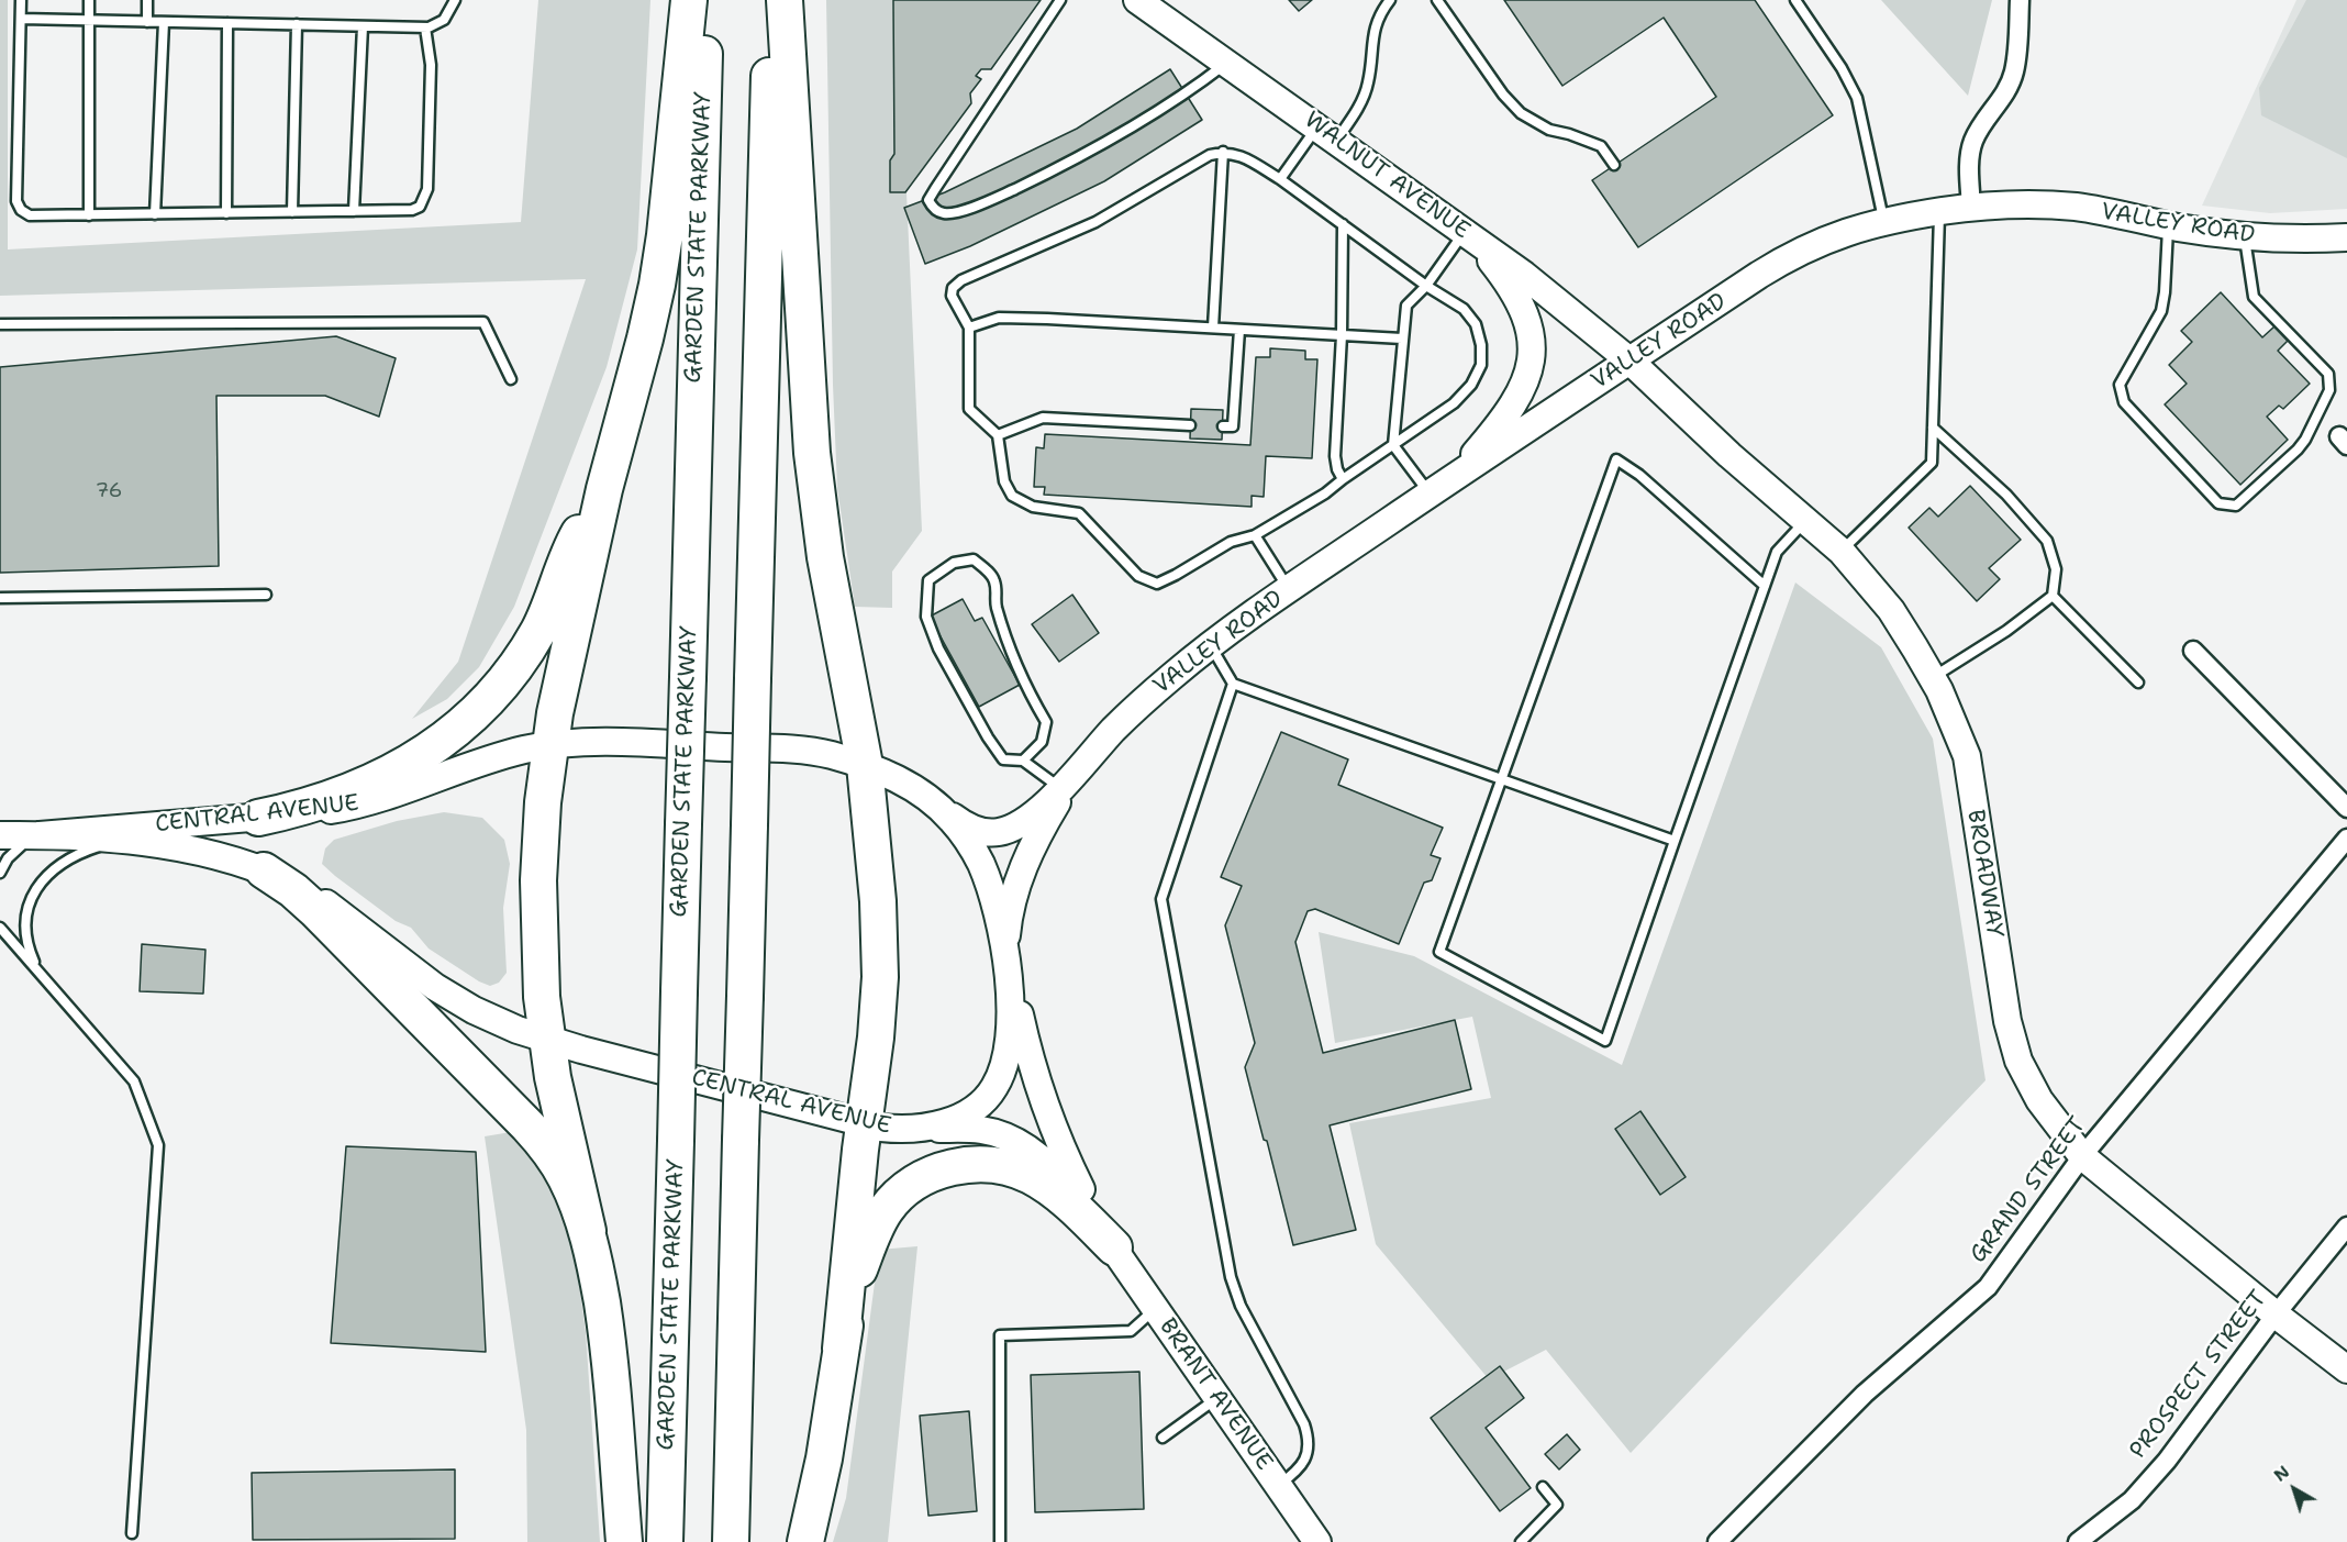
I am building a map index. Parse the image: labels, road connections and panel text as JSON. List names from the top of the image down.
{
  "streets": {
    "highway": ["GARDEN STATE PARKWAY"],
    "street": [
      "WALNUT AVENUE",
      "VALLEY ROAD",
      "CENTRAL AVENUE",
      "BROADWAY",
      "GRAND STREET",
      "PROSPECT STREET",
      "BRANT AVENUE"
    ]
  },
  "crossings": [
    ["WALNUT AVENUE", "VALLEY ROAD"],
    ["WALNUT AVENUE", "BROADWAY"],
    ["VALLEY ROAD", "CENTRAL AVENUE"],
    ["VALLEY ROAD", "BROADWAY"],
    ["VALLEY ROAD", "BRANT AVENUE"],
    ["CENTRAL AVENUE", "BRANT AVENUE"],
    ["BROADWAY", "GRAND STREET"],
    ["BROADWAY", "PROSPECT STREET"]
  ],
  "house_numbers": ["76"],
  "north": "top left"
}
